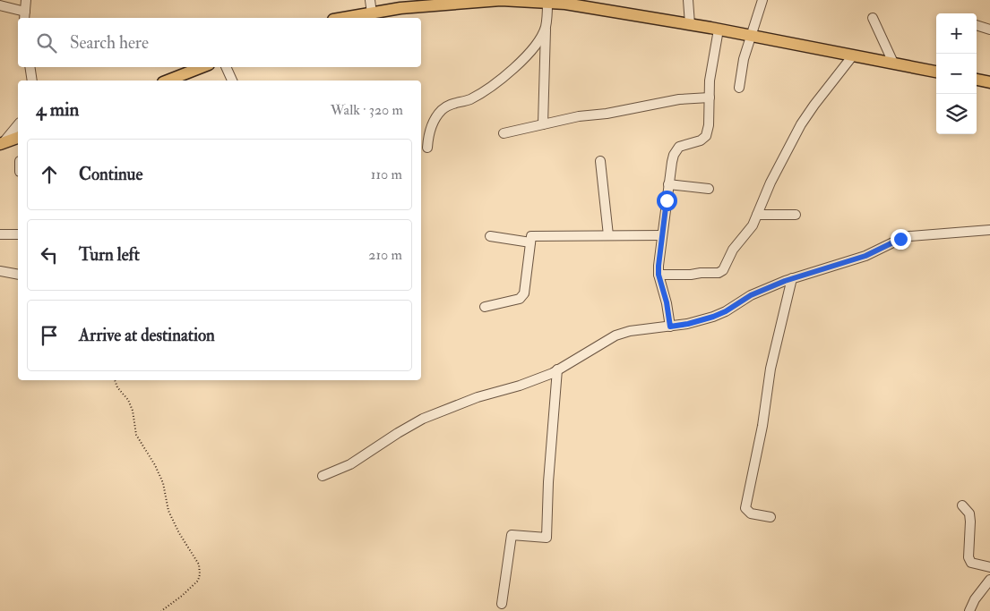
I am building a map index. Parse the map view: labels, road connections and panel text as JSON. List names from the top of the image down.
{
  "page": {
    "map_buttons": ["+", "−"],
    "search": "Search here",
    "heading": ["4 min", "Walk · 320 m"],
    "list": [
      ["Continue", "110 m"],
      ["Turn left", "210 m"],
      "Arrive at destination"
    ]
  }
}
